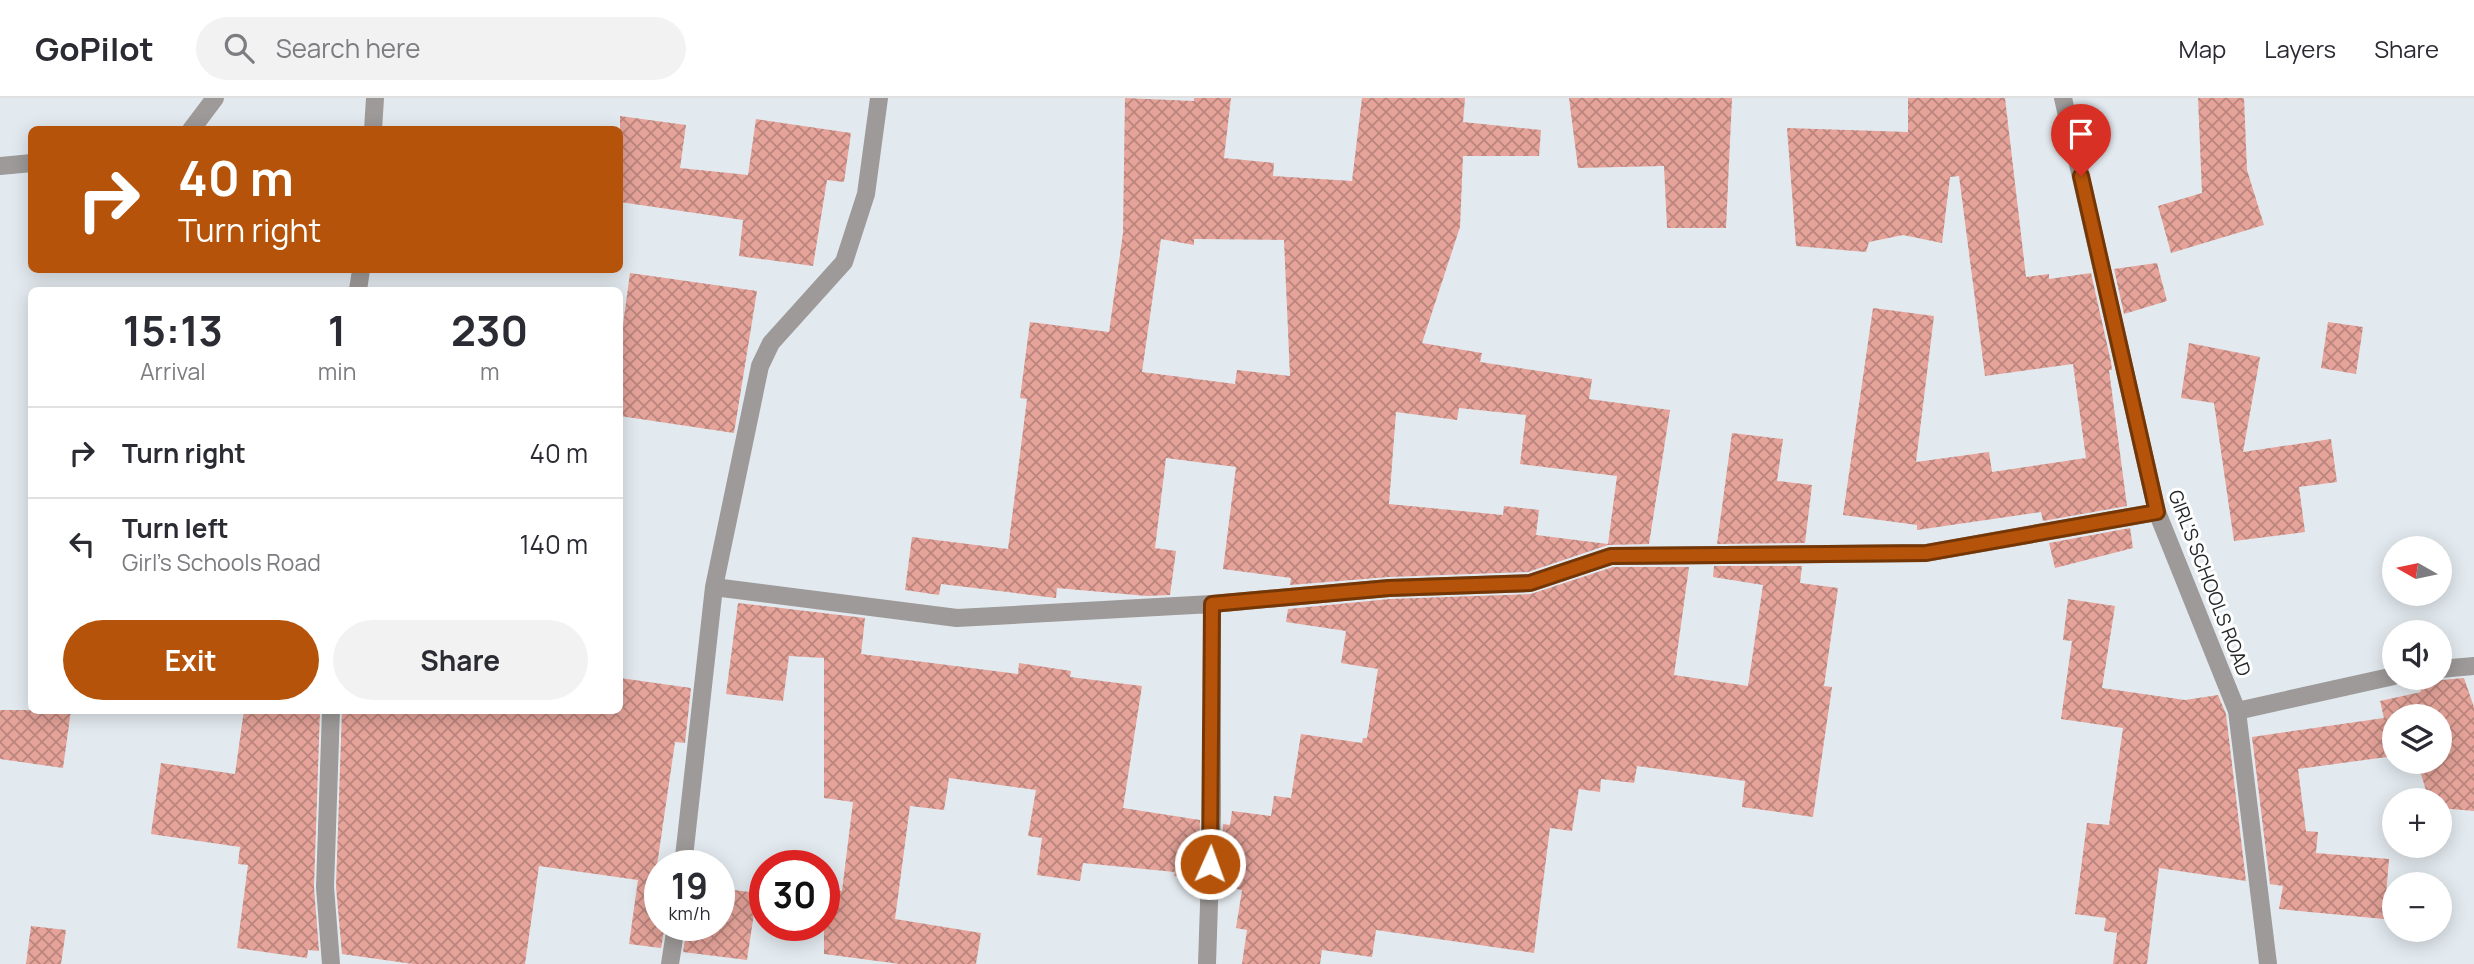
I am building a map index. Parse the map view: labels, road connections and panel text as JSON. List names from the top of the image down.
{
  "streets": {
    "street": ["GIRL'S SCHOOLS ROAD"]
  },
  "north": "left",
  "page": {
    "header": "GoPilot",
    "search": "Search here",
    "nav": ["Map", "Layers", "Share"],
    "turn": ["40 m", "Turn right"],
    "eta": [
      "15:13",
      "Arrival",
      "1",
      "min",
      "230",
      "m"
    ],
    "list": [
      {
        "name": "Turn right",
        "value": "40 m"
      },
      {
        "name": "Turn left",
        "note": "Girl's Schools Road",
        "value": "140 m"
      }
    ],
    "map_buttons": ["+", "−"],
    "buttons": ["Exit", "Share"],
    "speed": "19 km/h",
    "limit": "30"
  }
}
